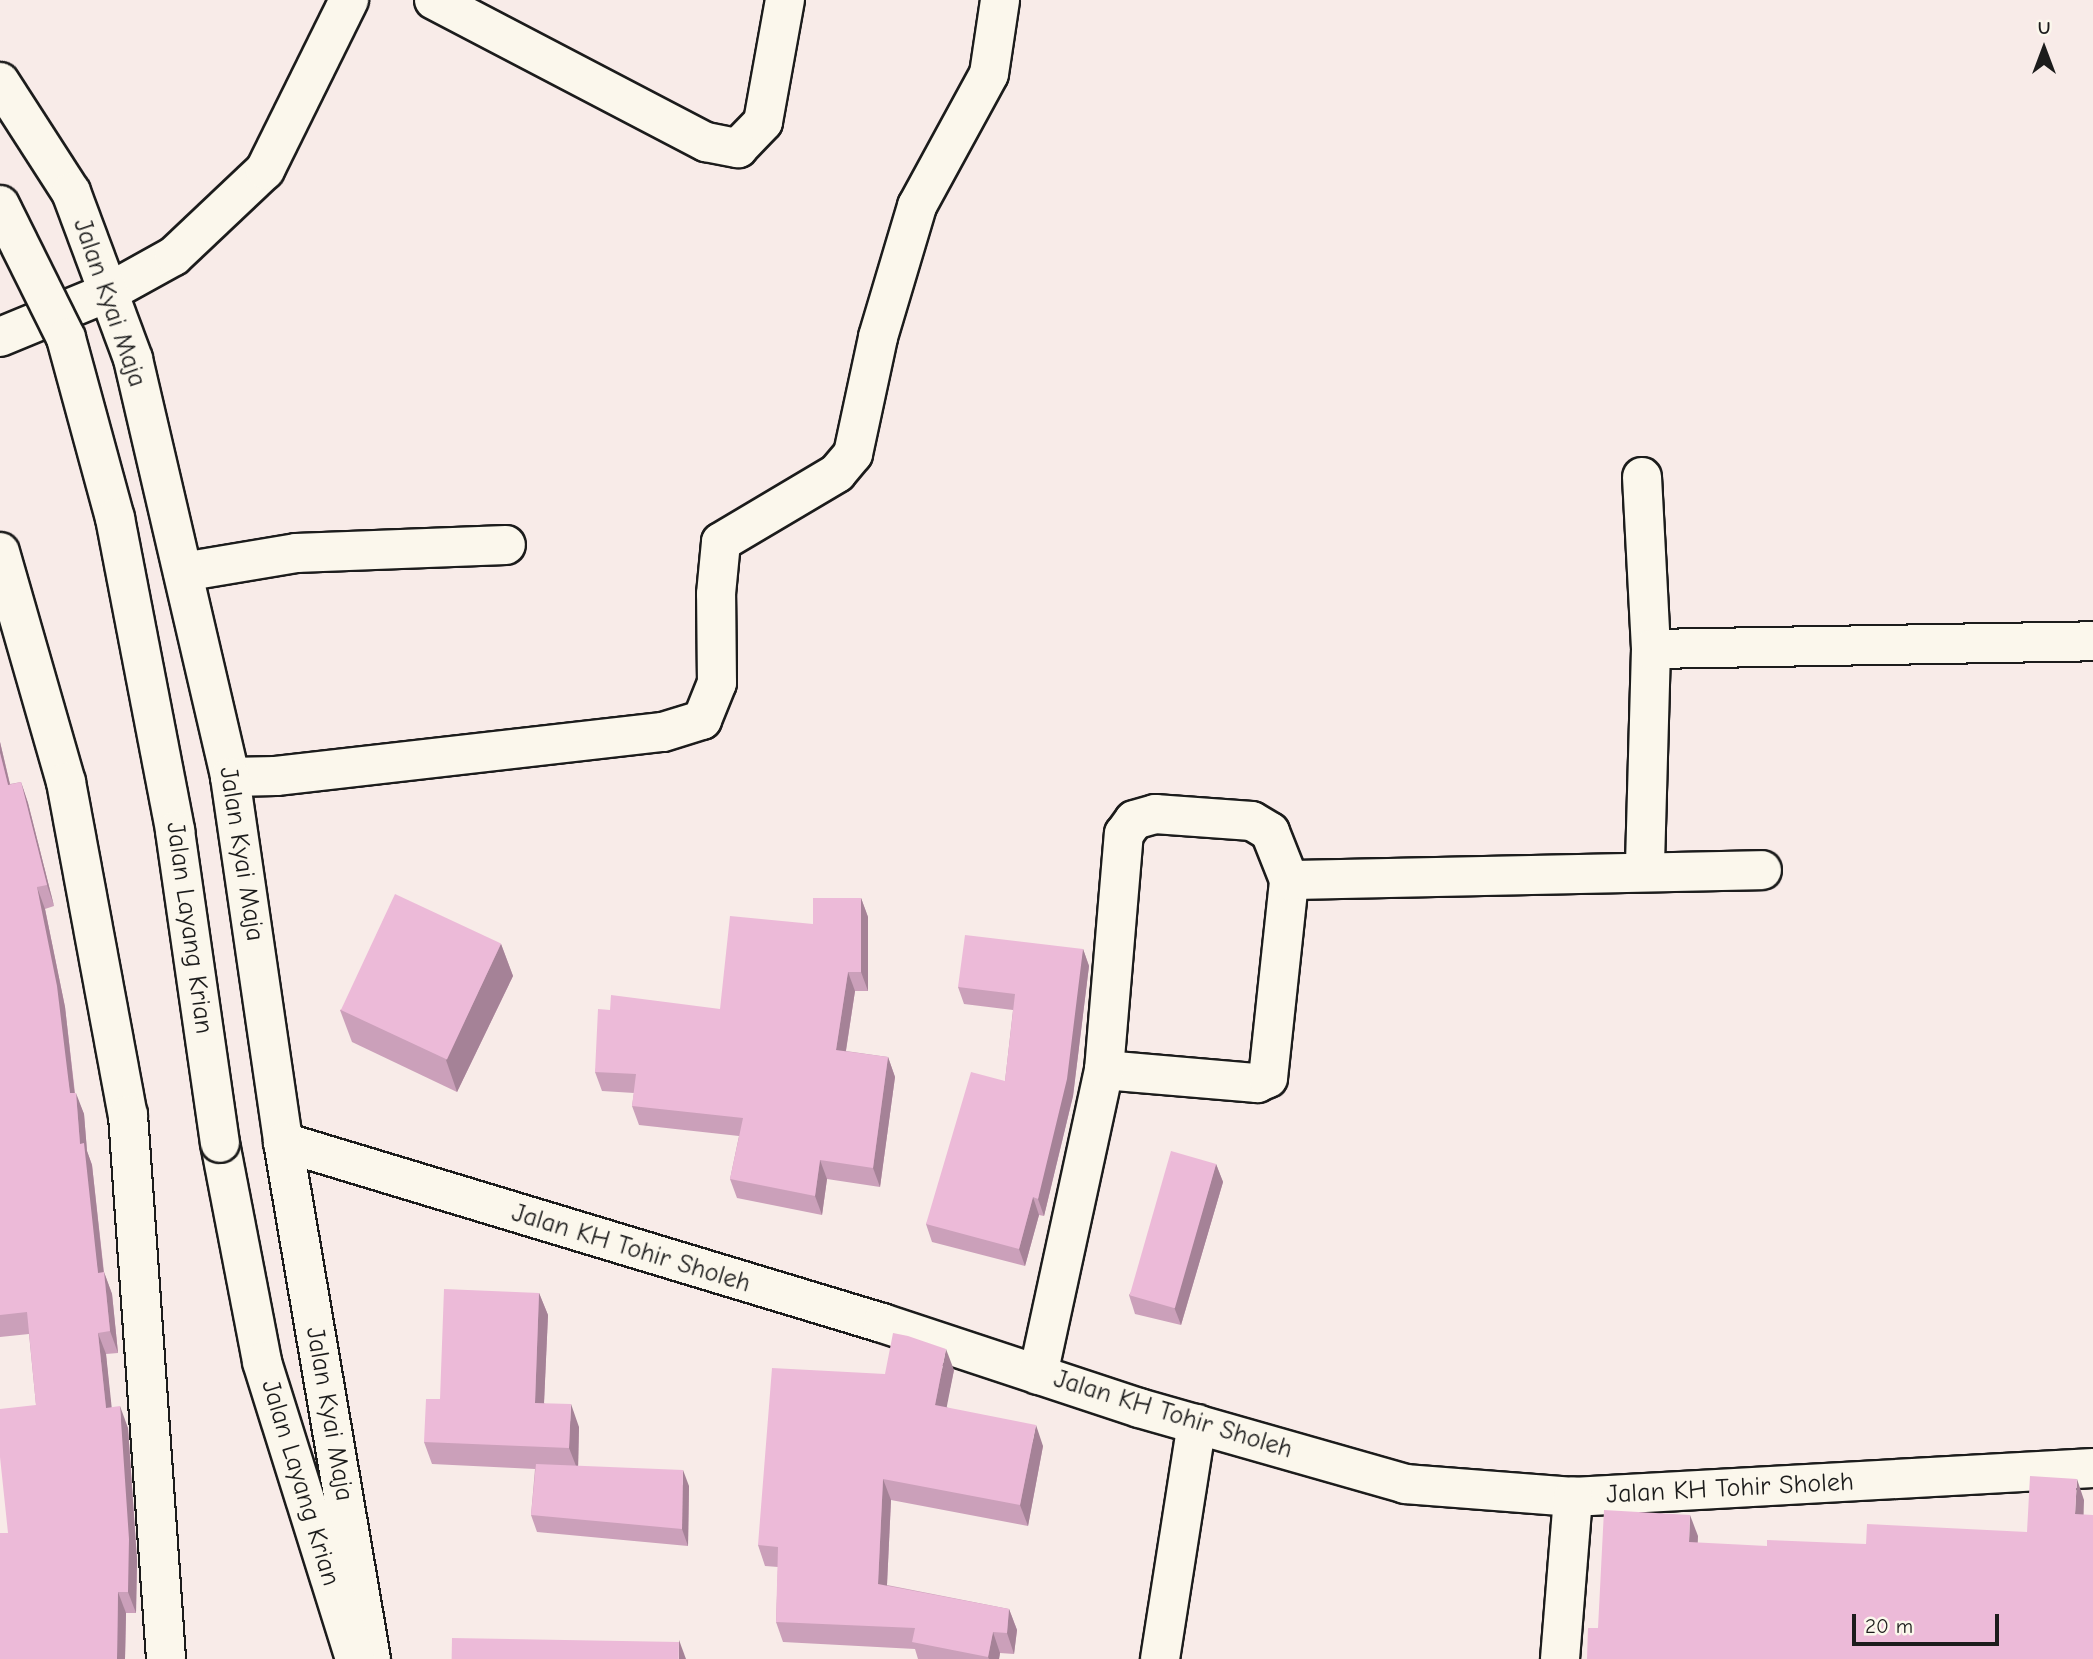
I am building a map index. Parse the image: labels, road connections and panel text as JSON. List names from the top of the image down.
{
  "streets": {
    "street": ["Jalan Kyai Maja", "Jalan Layang Krian", "Jalan KH Tohir Sholeh"]
  },
  "crossings": [
    ["Jalan Kyai Maja", "Jalan KH Tohir Sholeh"]
  ],
  "scale_bar": "20 m",
  "north": "top"
}
